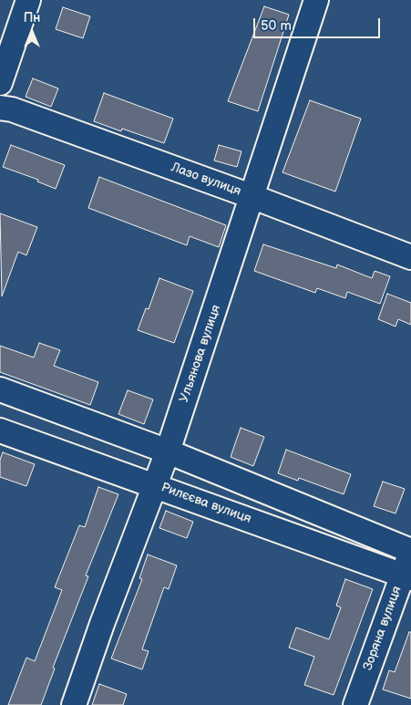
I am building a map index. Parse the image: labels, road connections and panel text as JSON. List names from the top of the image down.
{
  "streets": {
    "street": [
      "Лазо вулиця",
      "Ульянова вулиця",
      "Рилєєва вулиця",
      "Зоряна вулиця"
    ]
  },
  "crossings": [
    ["Лазо вулиця", "Ульянова вулиця"],
    ["Ульянова вулиця", "Рилєєва вулиця"],
    ["Рилєєва вулиця", "Зоряна вулиця"]
  ],
  "scale_bar": "50 m",
  "north": "top"
}
